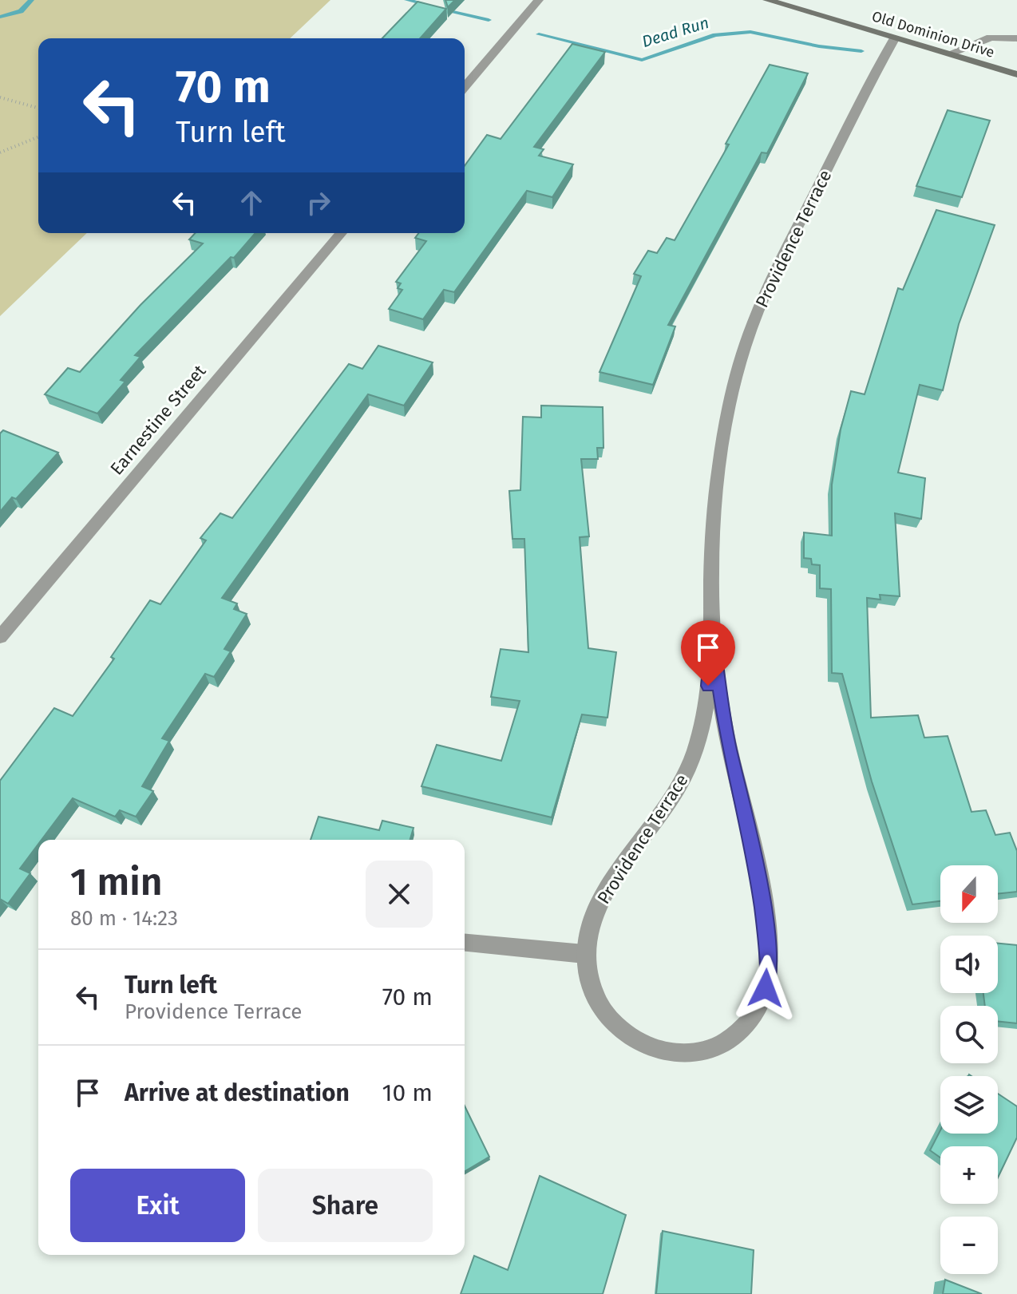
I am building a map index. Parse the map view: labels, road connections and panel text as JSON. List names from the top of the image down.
{
  "streets": {
    "main road": ["Old Dominion Drive"],
    "street": ["Providence Terrace", "Earnestine Street"]
  },
  "crossings": [
    ["Old Dominion Drive", "Providence Terrace"]
  ],
  "water": ["Dead Run"],
  "north": "bottom",
  "page": {
    "turn": ["70 m", "Turn left"],
    "heading": ["1 min", "80 m · 14:23"],
    "map_buttons": ["+", "−"],
    "list": [
      {
        "name": "Turn left",
        "note": "Providence Terrace",
        "value": "70 m"
      },
      {
        "name": "Arrive at destination",
        "value": "10 m"
      }
    ],
    "buttons": ["Exit", "Share"]
  }
}
